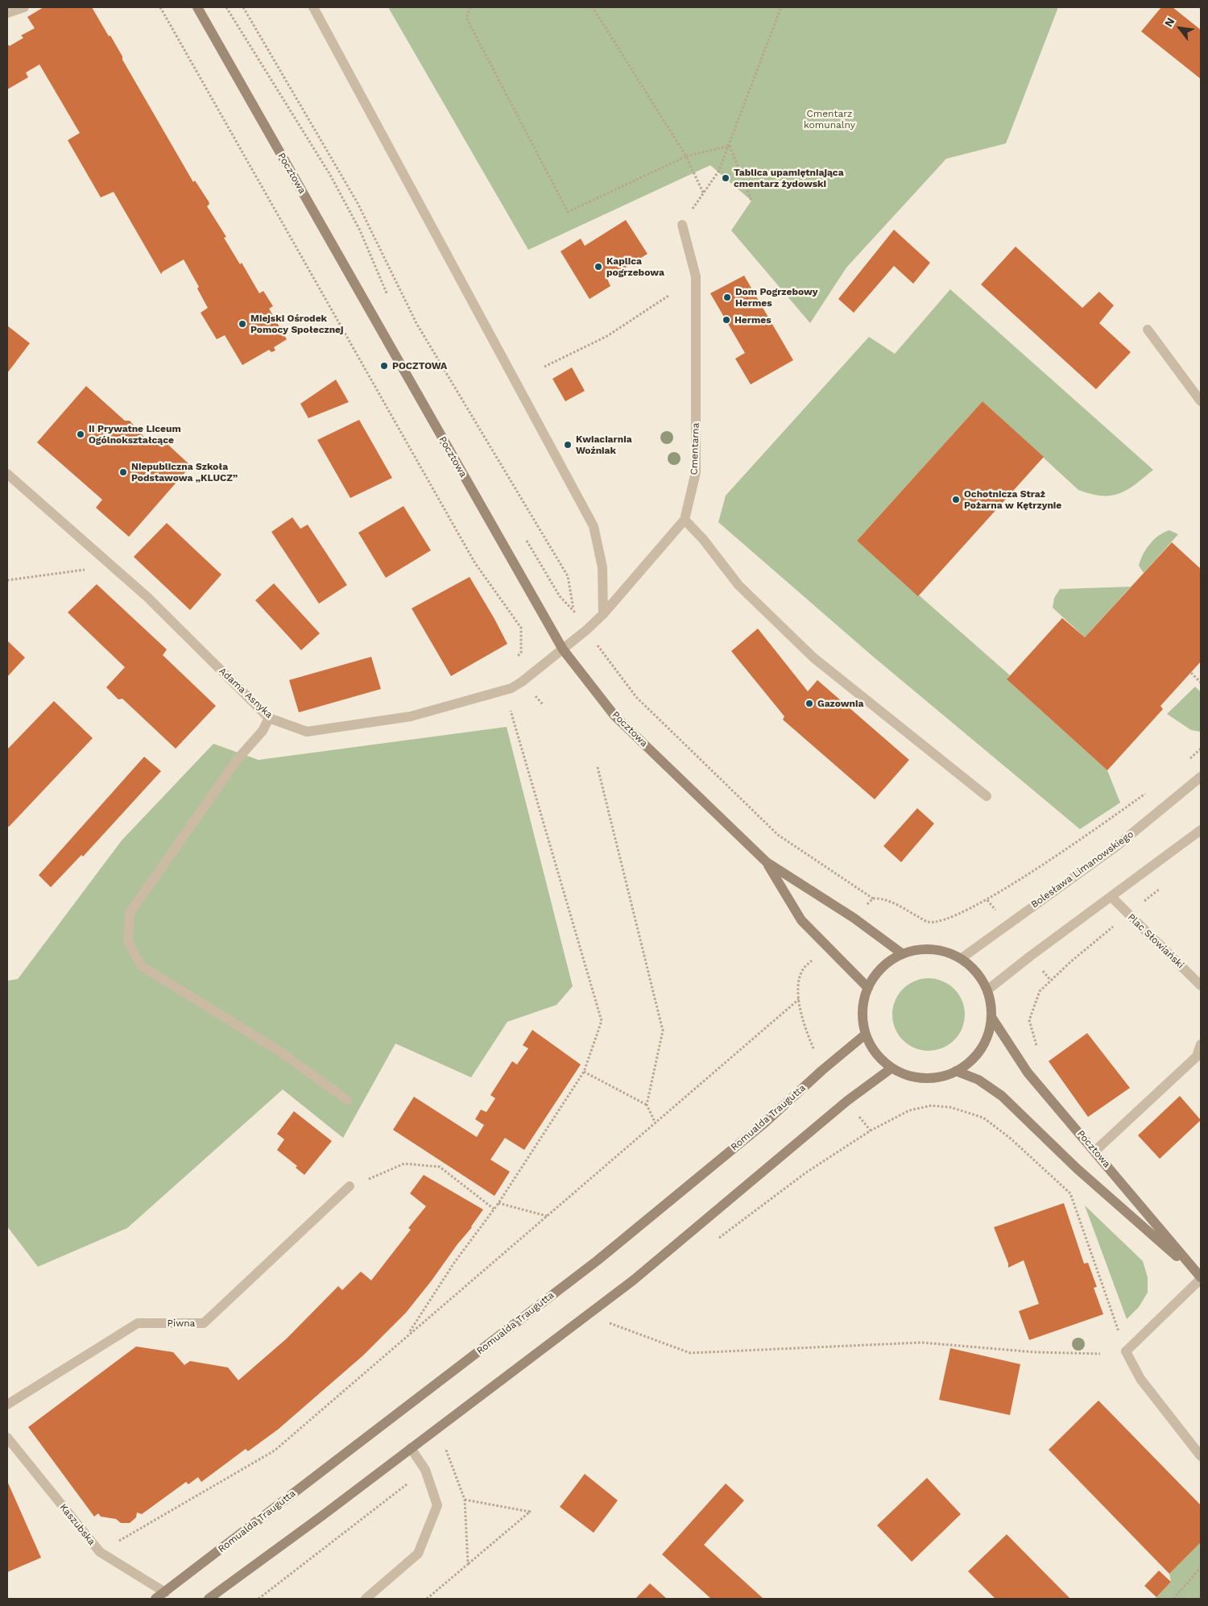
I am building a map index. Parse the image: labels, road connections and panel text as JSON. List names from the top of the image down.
{
  "streets": {
    "main road": ["Pocztowa", "Romualda Traugutta"],
    "street": [
      "Cmentarna",
      "Adama Asnyka",
      "Bolesława Limanowskiego",
      "Plac Słowiański",
      "Piwna",
      "Kaszubska"
    ]
  },
  "crossings": [
    ["Pocztowa", "Cmentarna"],
    ["Pocztowa", "Adama Asnyka"],
    ["Pocztowa", "Bolesława Limanowskiego"],
    ["Pocztowa", "Romualda Traugutta"],
    ["Cmentarna", "Adama Asnyka"],
    ["Bolesława Limanowskiego", "Romualda Traugutta"],
    ["Romualda Traugutta", "Kaszubska"]
  ],
  "parks": ["Cmentarz komunalny"],
  "places": [
    "Tablica upamiętniająca cmentarz żydowski",
    "Kaplica pogrzebowa",
    "Dom Pogrzebowy Hermes",
    "Hermes",
    "Miejski Ośrodek Pomocy Społecznej",
    "POCZTOWA",
    "II Prywatne Liceum Ogólnokształcące",
    "Kwiaciarnia Woźniak",
    "Niepubliczna Szkoła Podstawowa „KLUCZ”",
    "Ochotnicza Straż Pożarna w Kętrzynie",
    "Gazownia"
  ],
  "north": "top left"
}
